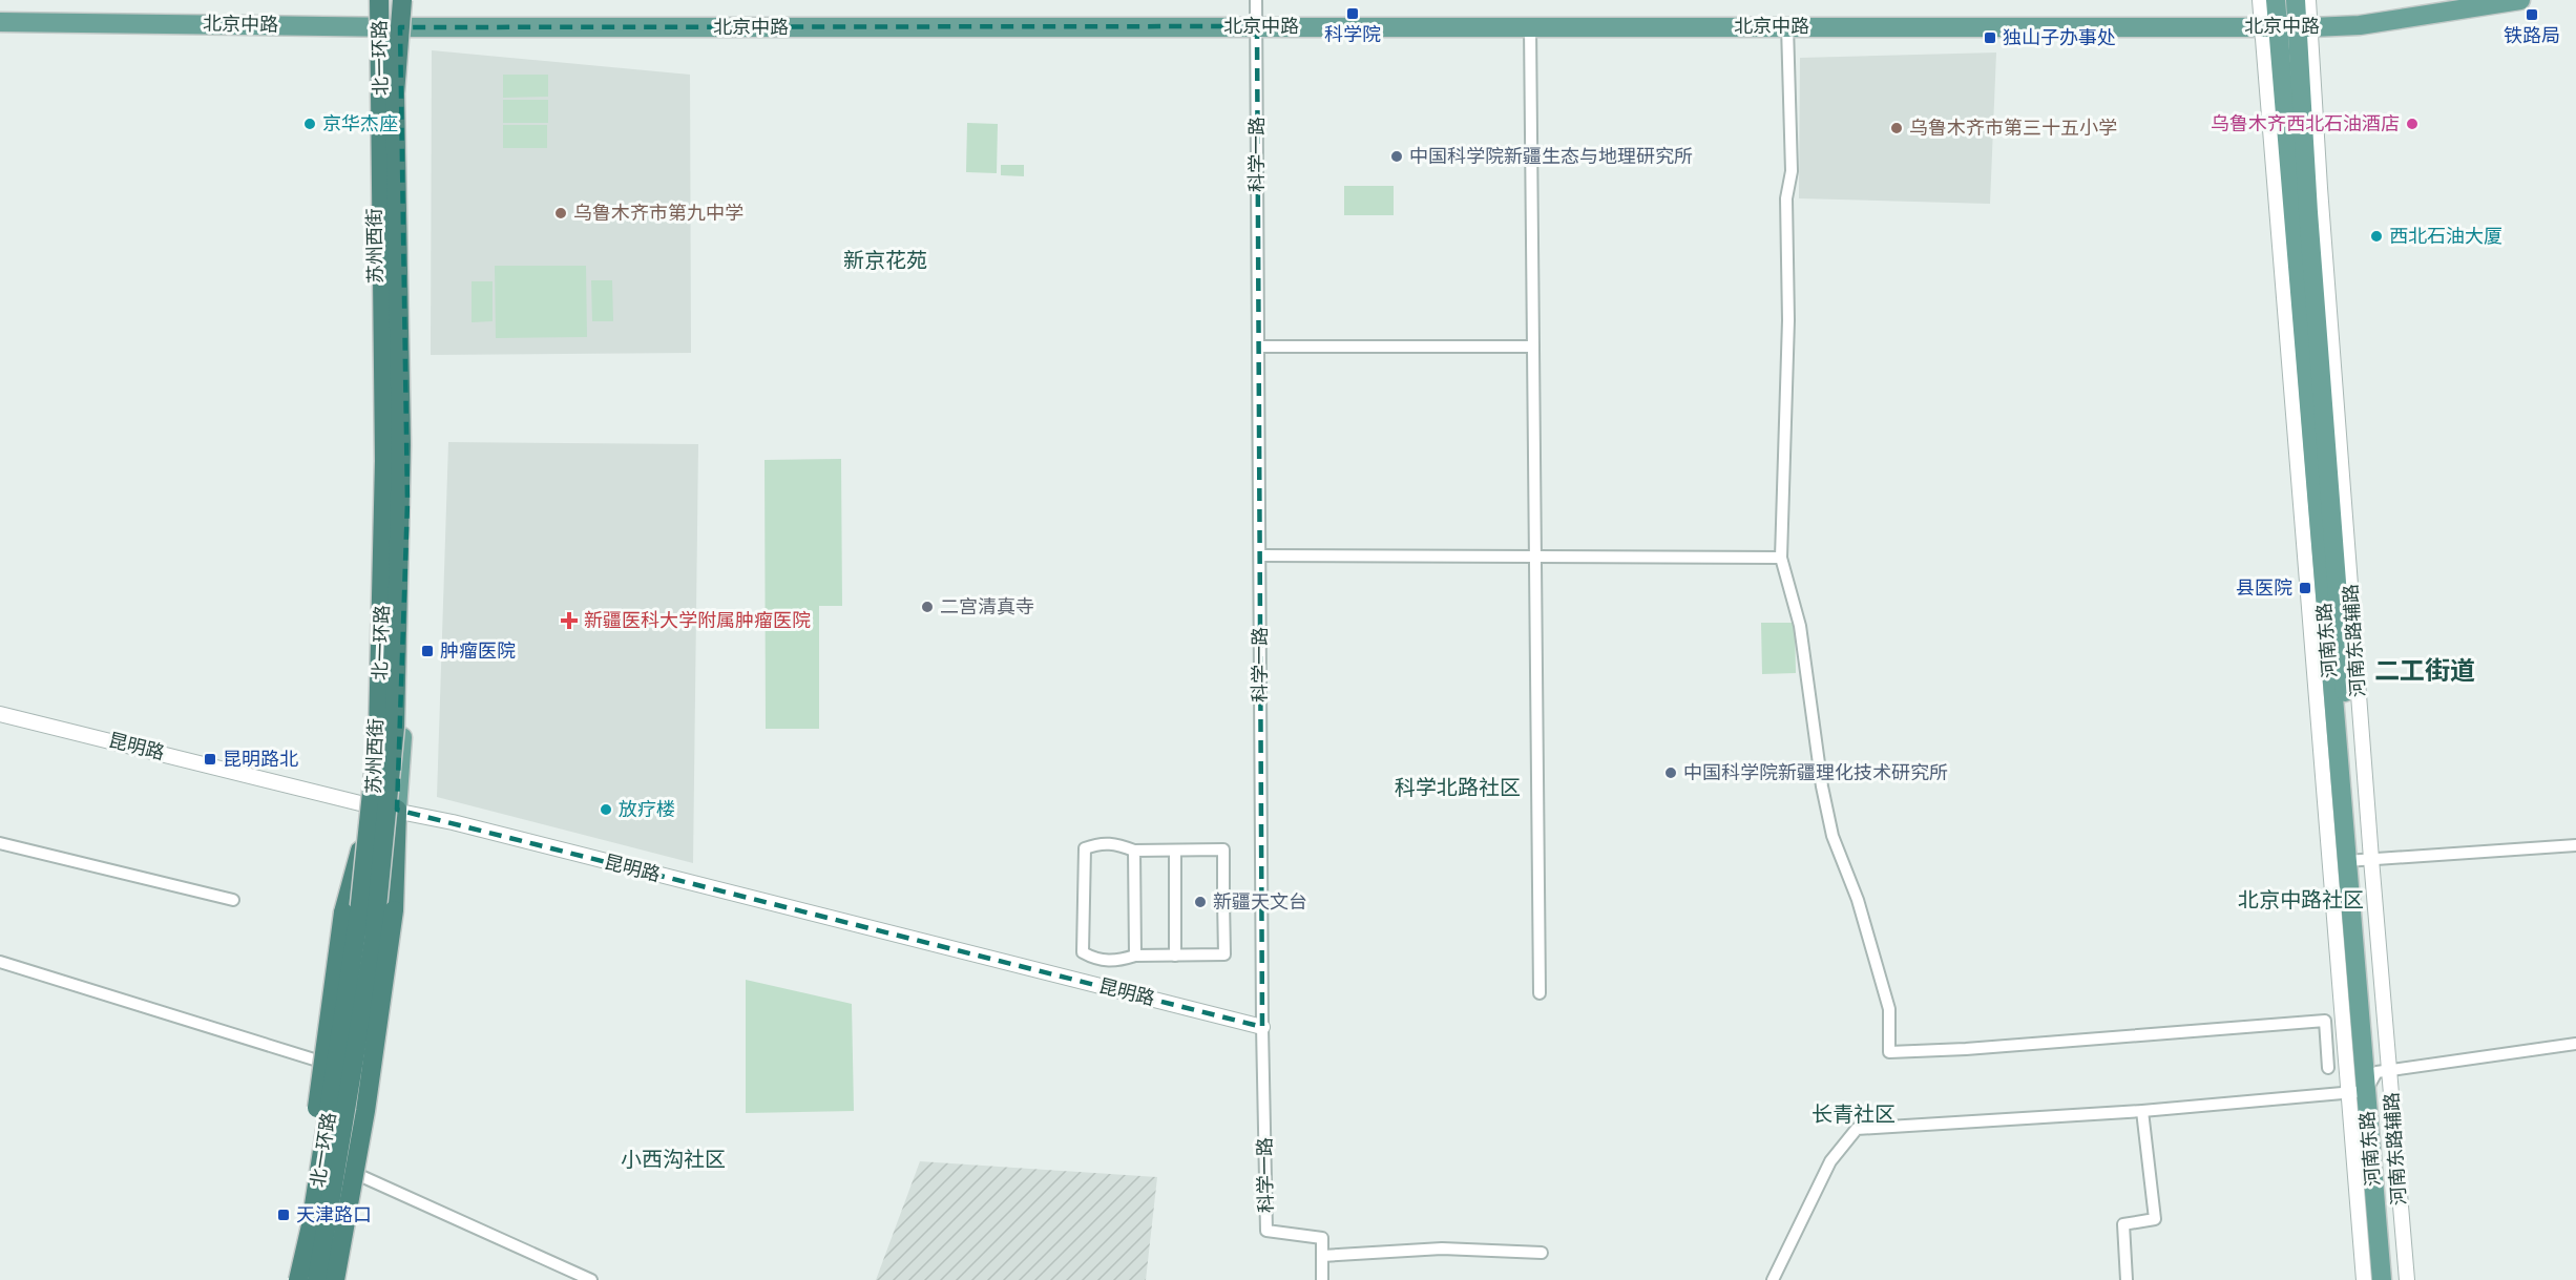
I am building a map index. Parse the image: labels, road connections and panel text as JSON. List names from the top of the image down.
{
  "streets": {
    "highway": ["北一环路"],
    "main road": ["北京中路", "苏州西街", "河南东路"],
    "street": ["科学一路", "河南东路辅路", "昆明路"]
  },
  "crossings": [
    ["北京中路", "科学一路"],
    ["北京中路", "苏州西街"],
    ["北京中路", "河南东路"],
    ["北一环路", "苏州西街"],
    ["科学一路", "昆明路"],
    ["苏州西街", "昆明路"],
    ["河南东路", "河南东路辅路"]
  ],
  "districts": [
    "新京花苑",
    "二工街道",
    "科学北路社区",
    "北京中路社区",
    "长青社区",
    "小西沟社区"
  ],
  "places": {
    "transit": [
      "科学院",
      "铁路局",
      "独山子办事处",
      "县医院",
      "肿瘤医院",
      "昆明路北",
      "天津路口"
    ],
    "other": [
      "京华杰座",
      "乌鲁木齐西北石油酒店",
      "乌鲁木齐市第三十五小学",
      "中国科学院新疆生态与地理研究所",
      "乌鲁木齐市第九中学",
      "西北石油大厦",
      "二宫清真寺",
      "中国科学院新疆理化技术研究所",
      "放疗楼",
      "新疆天文台"
    ],
    "health": ["新疆医科大学附属肿瘤医院"]
  }
}
